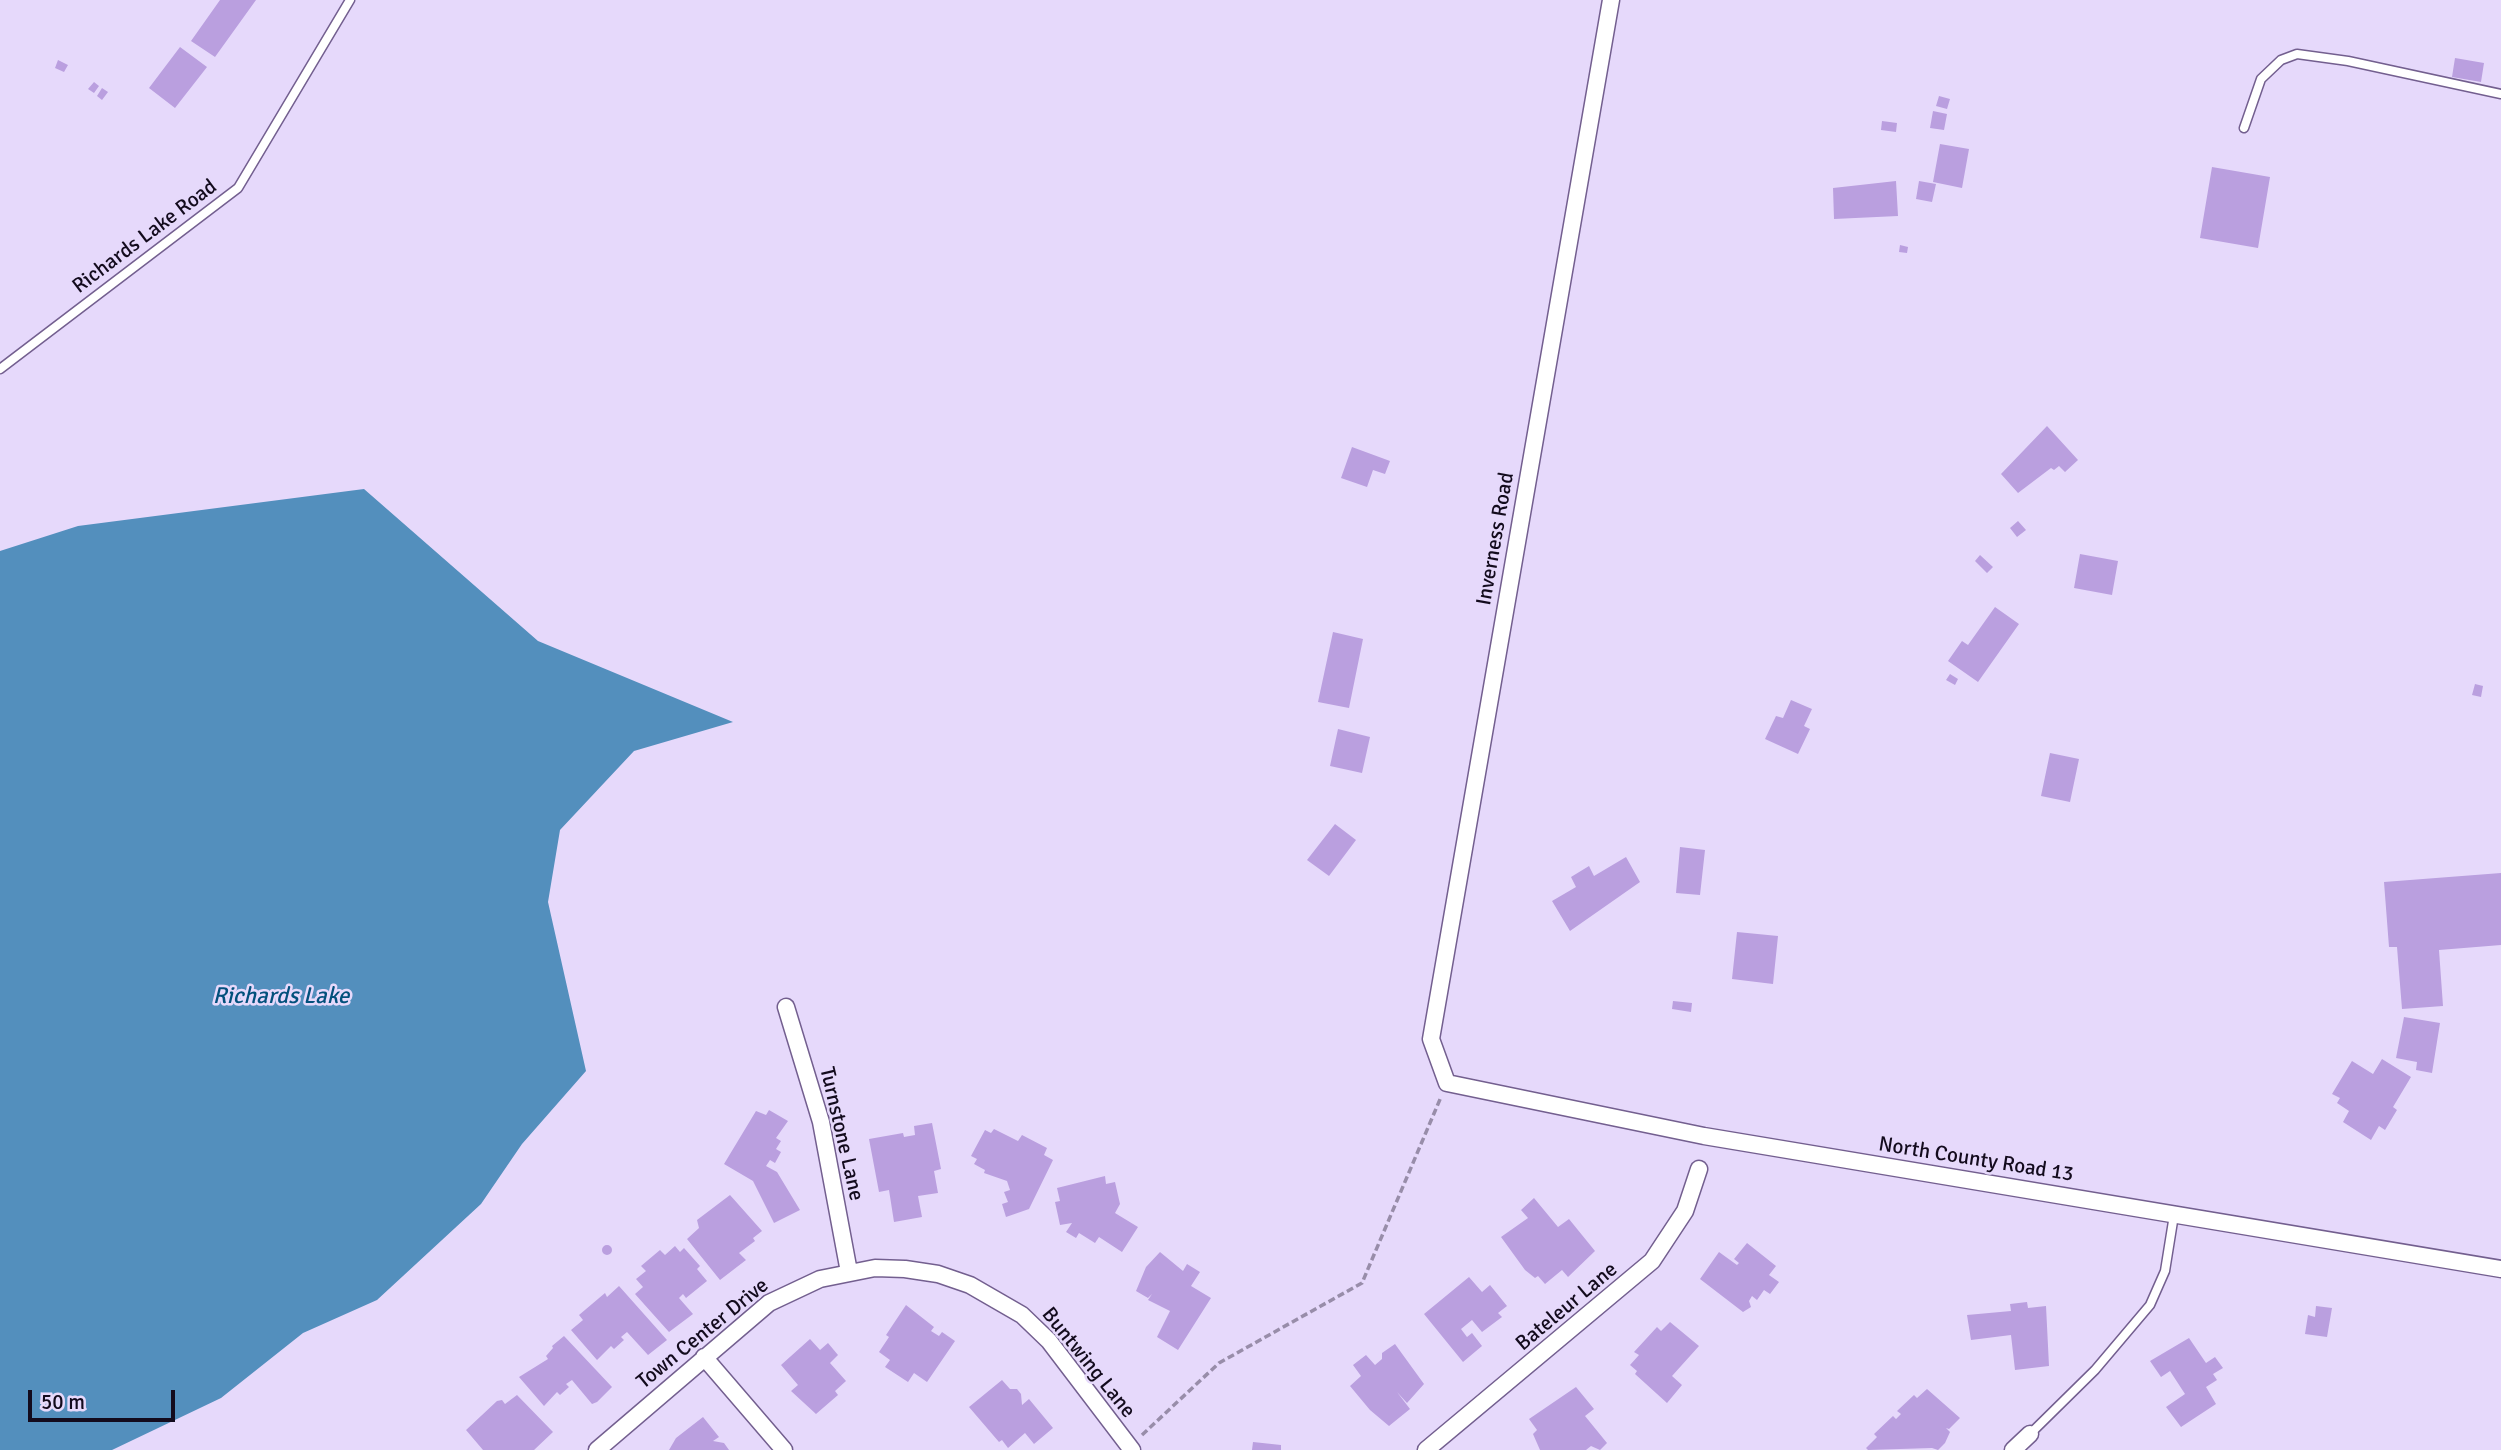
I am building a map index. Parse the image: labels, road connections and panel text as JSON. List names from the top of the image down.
{
  "streets": {
    "street": [
      "Inverness Road",
      "Turnstone Lane",
      "North County Road 13",
      "Bateleur Lane",
      "Town Center Drive",
      "Buntwing Lane"
    ],
    "lane": ["Richards Lake Road"]
  },
  "crossings": [
    ["Inverness Road", "North County Road 13"],
    ["Turnstone Lane", "Town Center Drive"],
    ["Turnstone Lane", "Buntwing Lane"],
    ["Town Center Drive", "Buntwing Lane"]
  ],
  "water": ["Richards Lake"],
  "scale_bar": "50 m"
}
